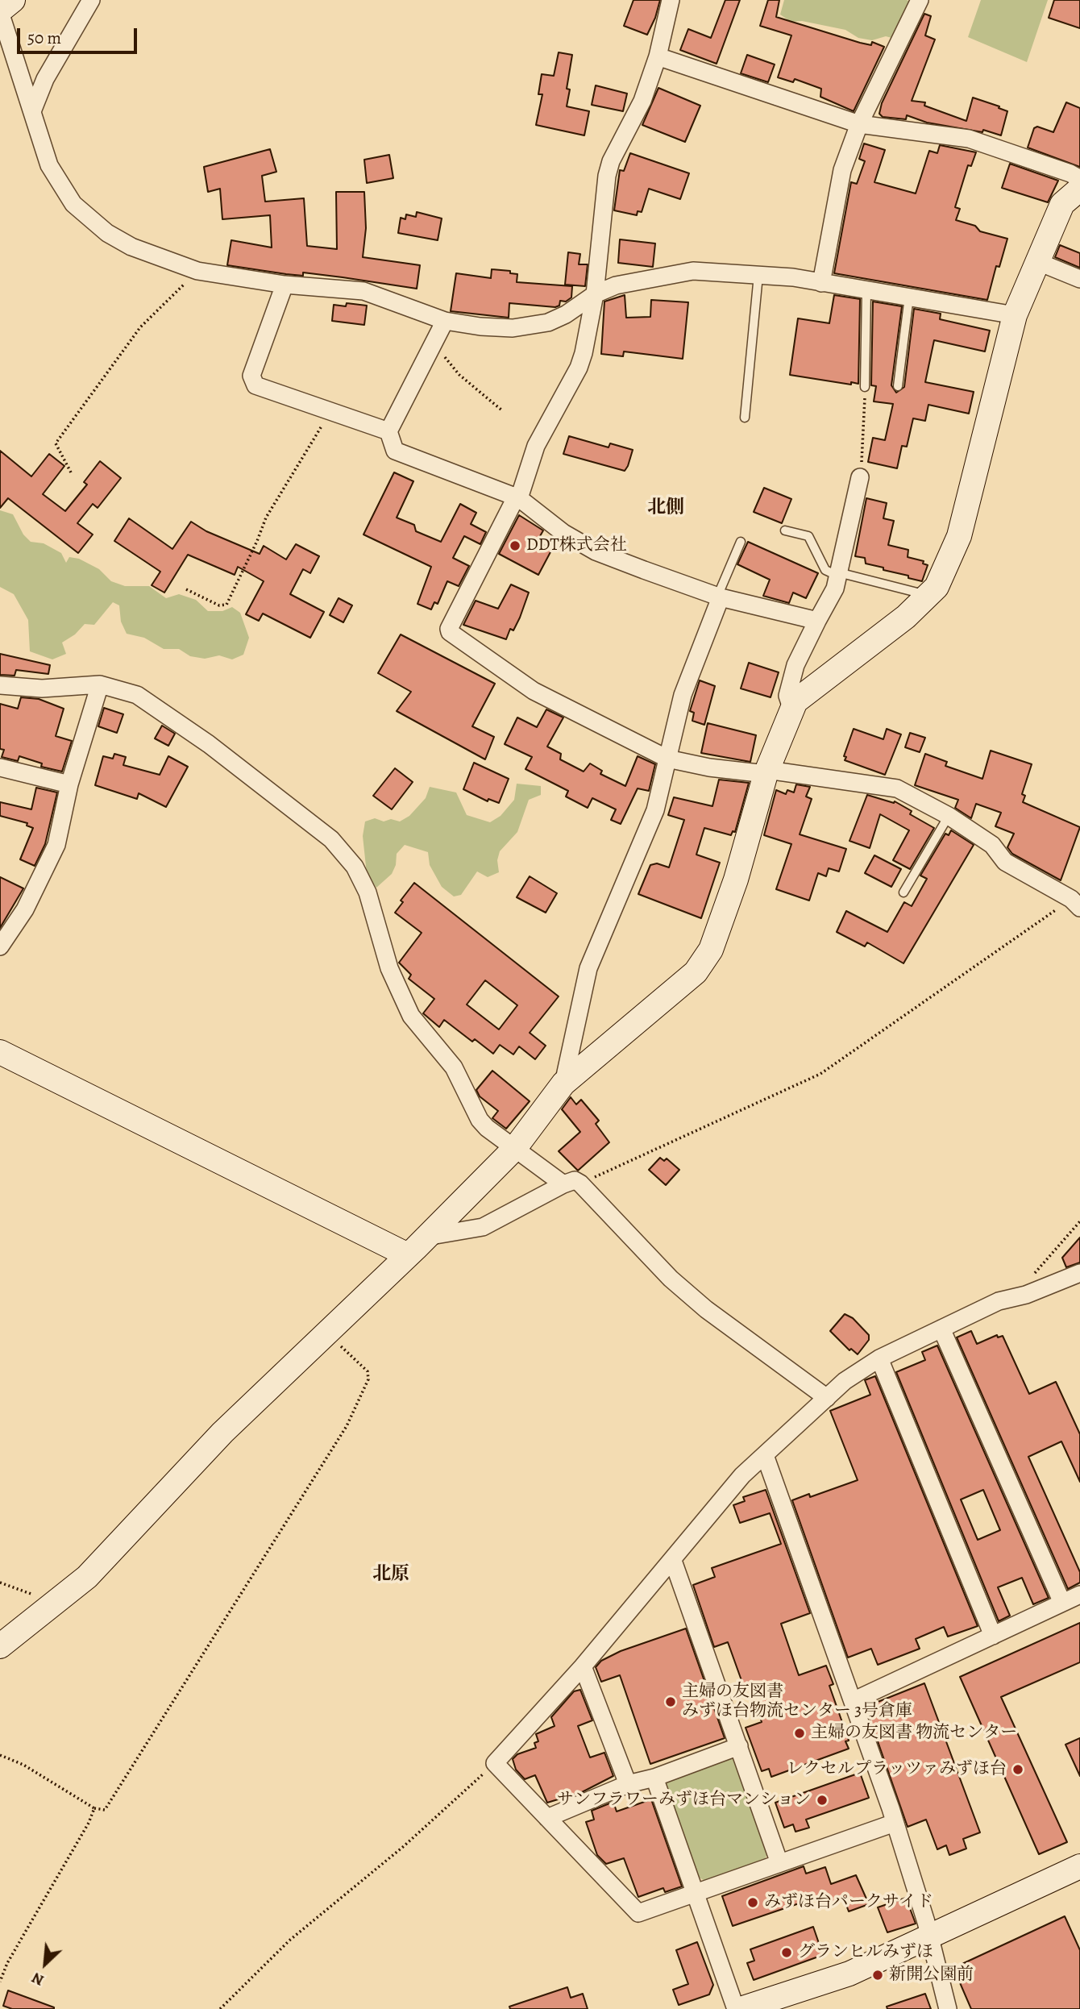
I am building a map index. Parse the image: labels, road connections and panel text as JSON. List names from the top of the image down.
{
  "districts": ["北側", "北原"],
  "places": [
    "DDT株式会社",
    "主婦の友図書 みずほ台物流センター 3号倉庫",
    "主婦の友図書 物流センター",
    "レクセルプラッツァみずほ台",
    "サンフラワーみずほ台マンション",
    "みずほ台パークサイド",
    "グランヒルみずほ",
    "新開公園前"
  ],
  "scale_bar": "50 m",
  "north": "bottom left"
}
